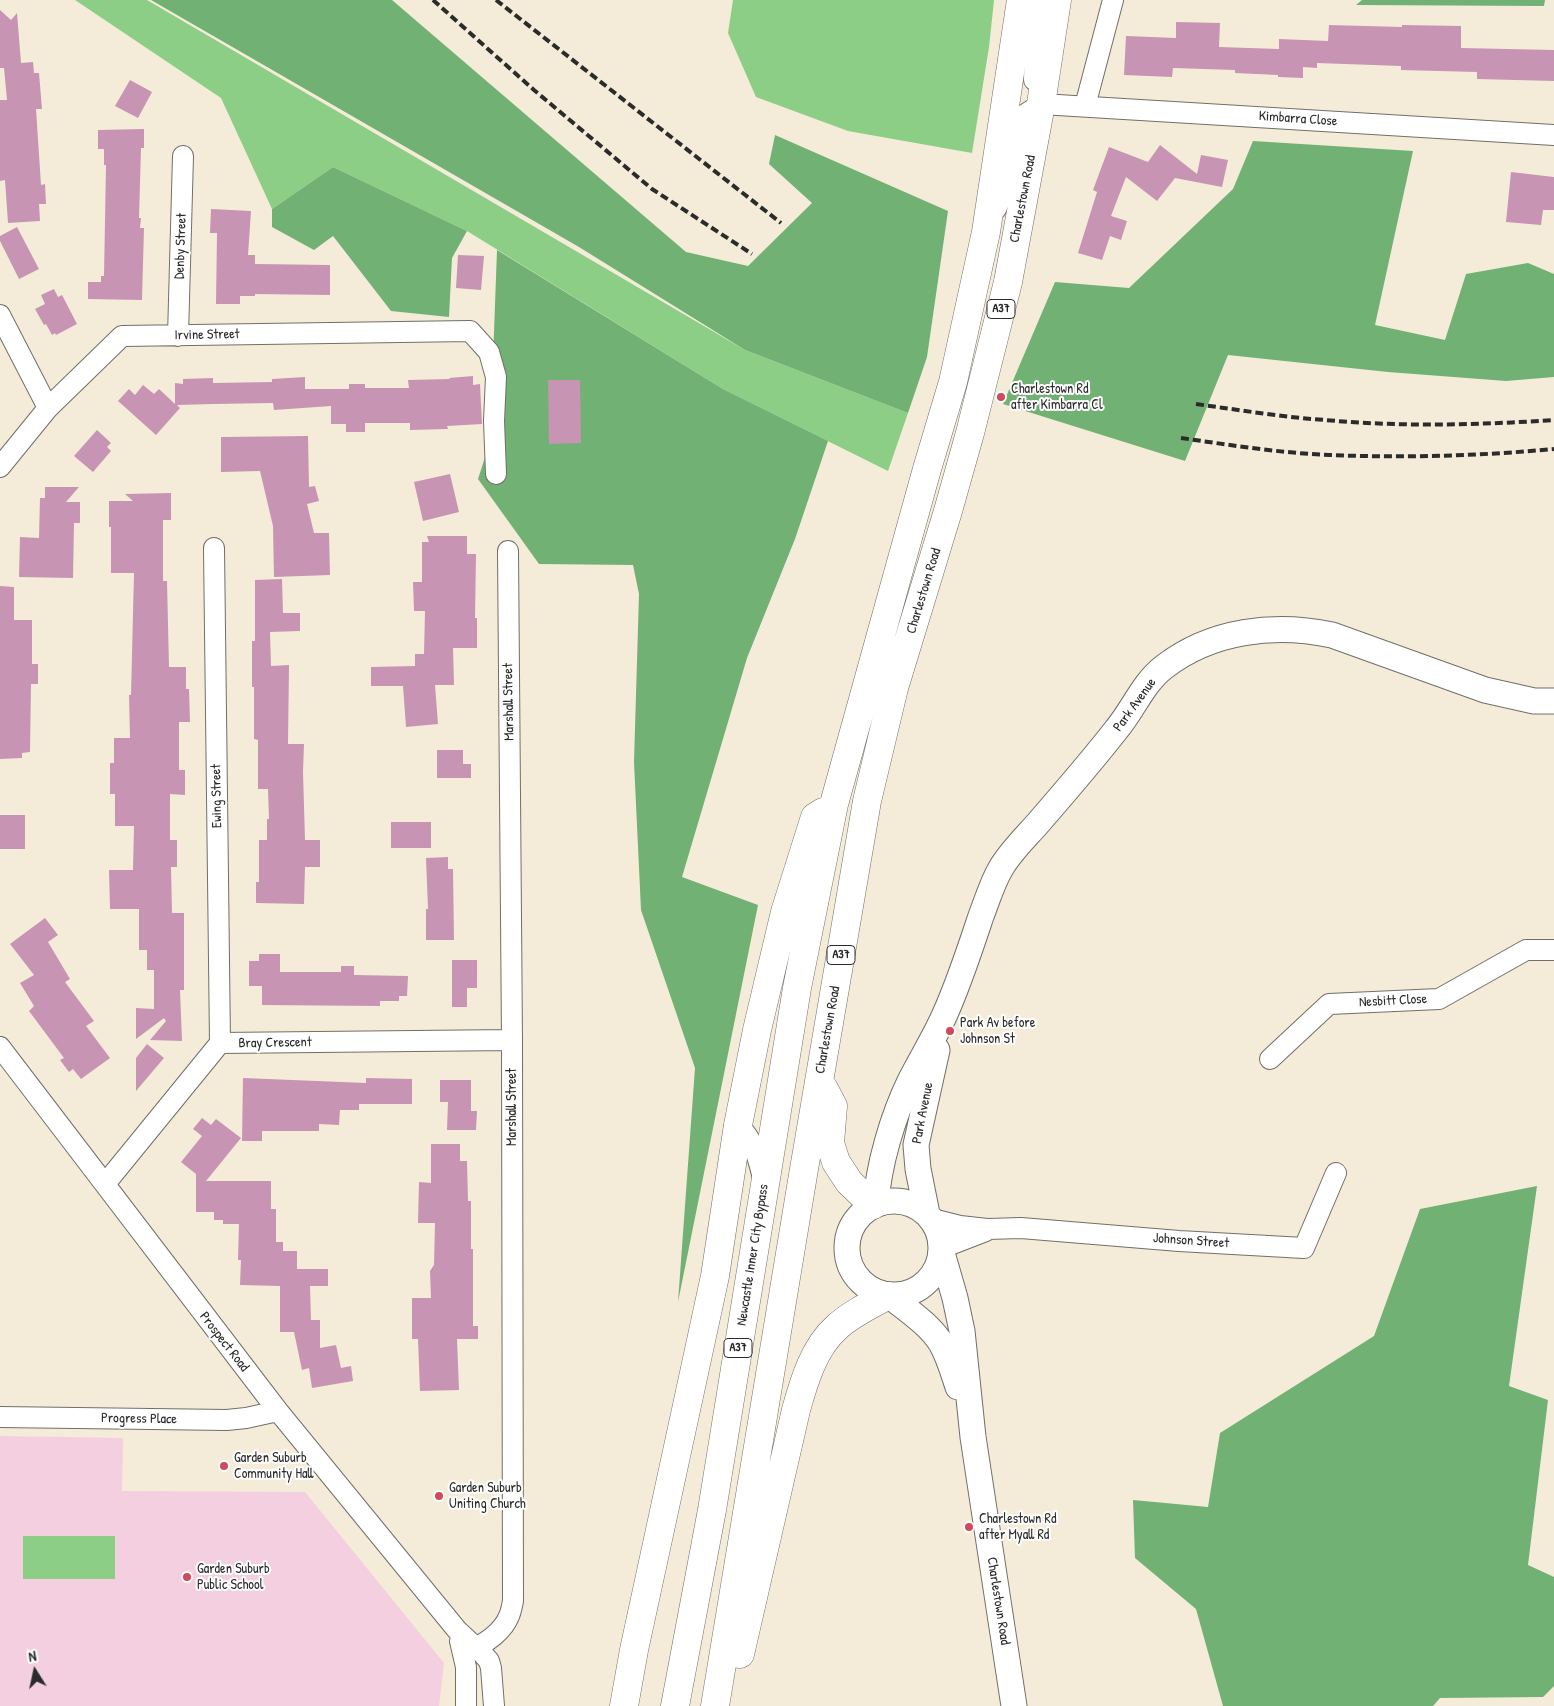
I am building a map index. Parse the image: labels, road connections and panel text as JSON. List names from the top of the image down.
{
  "streets": {
    "highway": ["Charlestown Road", "A37", "Newcastle Inner City Bypass"],
    "main road": ["Park Avenue"],
    "street": [
      "Kimbarra Close",
      "Denby Street",
      "Irvine Street",
      "Marshall Street",
      "Ewing Street",
      "Nesbitt Close",
      "Bray Crescent",
      "Johnson Street",
      "Prospect Road",
      "Progress Place"
    ]
  },
  "crossings": [
    ["Kimbarra Close", "Charlestown Road"],
    ["Charlestown Road", "A37"],
    ["Charlestown Road", "Park Avenue"],
    ["Charlestown Road", "Johnson Street"],
    ["Charlestown Road", "Newcastle Inner City Bypass"],
    ["Denby Street", "Irvine Street"],
    ["Marshall Street", "Bray Crescent"],
    ["Marshall Street", "Prospect Road"],
    ["Park Avenue", "Johnson Street"],
    ["Ewing Street", "Bray Crescent"],
    ["Bray Crescent", "Prospect Road"],
    ["Prospect Road", "Progress Place"]
  ],
  "places": [
    "Charlestown Rd after Kimbarra Cl",
    "Park Av before Johnson St",
    "Garden Suburb Community Hall",
    "Garden Suburb Uniting Church",
    "Charlestown Rd after Myall Rd",
    "Garden Suburb Public School"
  ],
  "north": "top"
}
